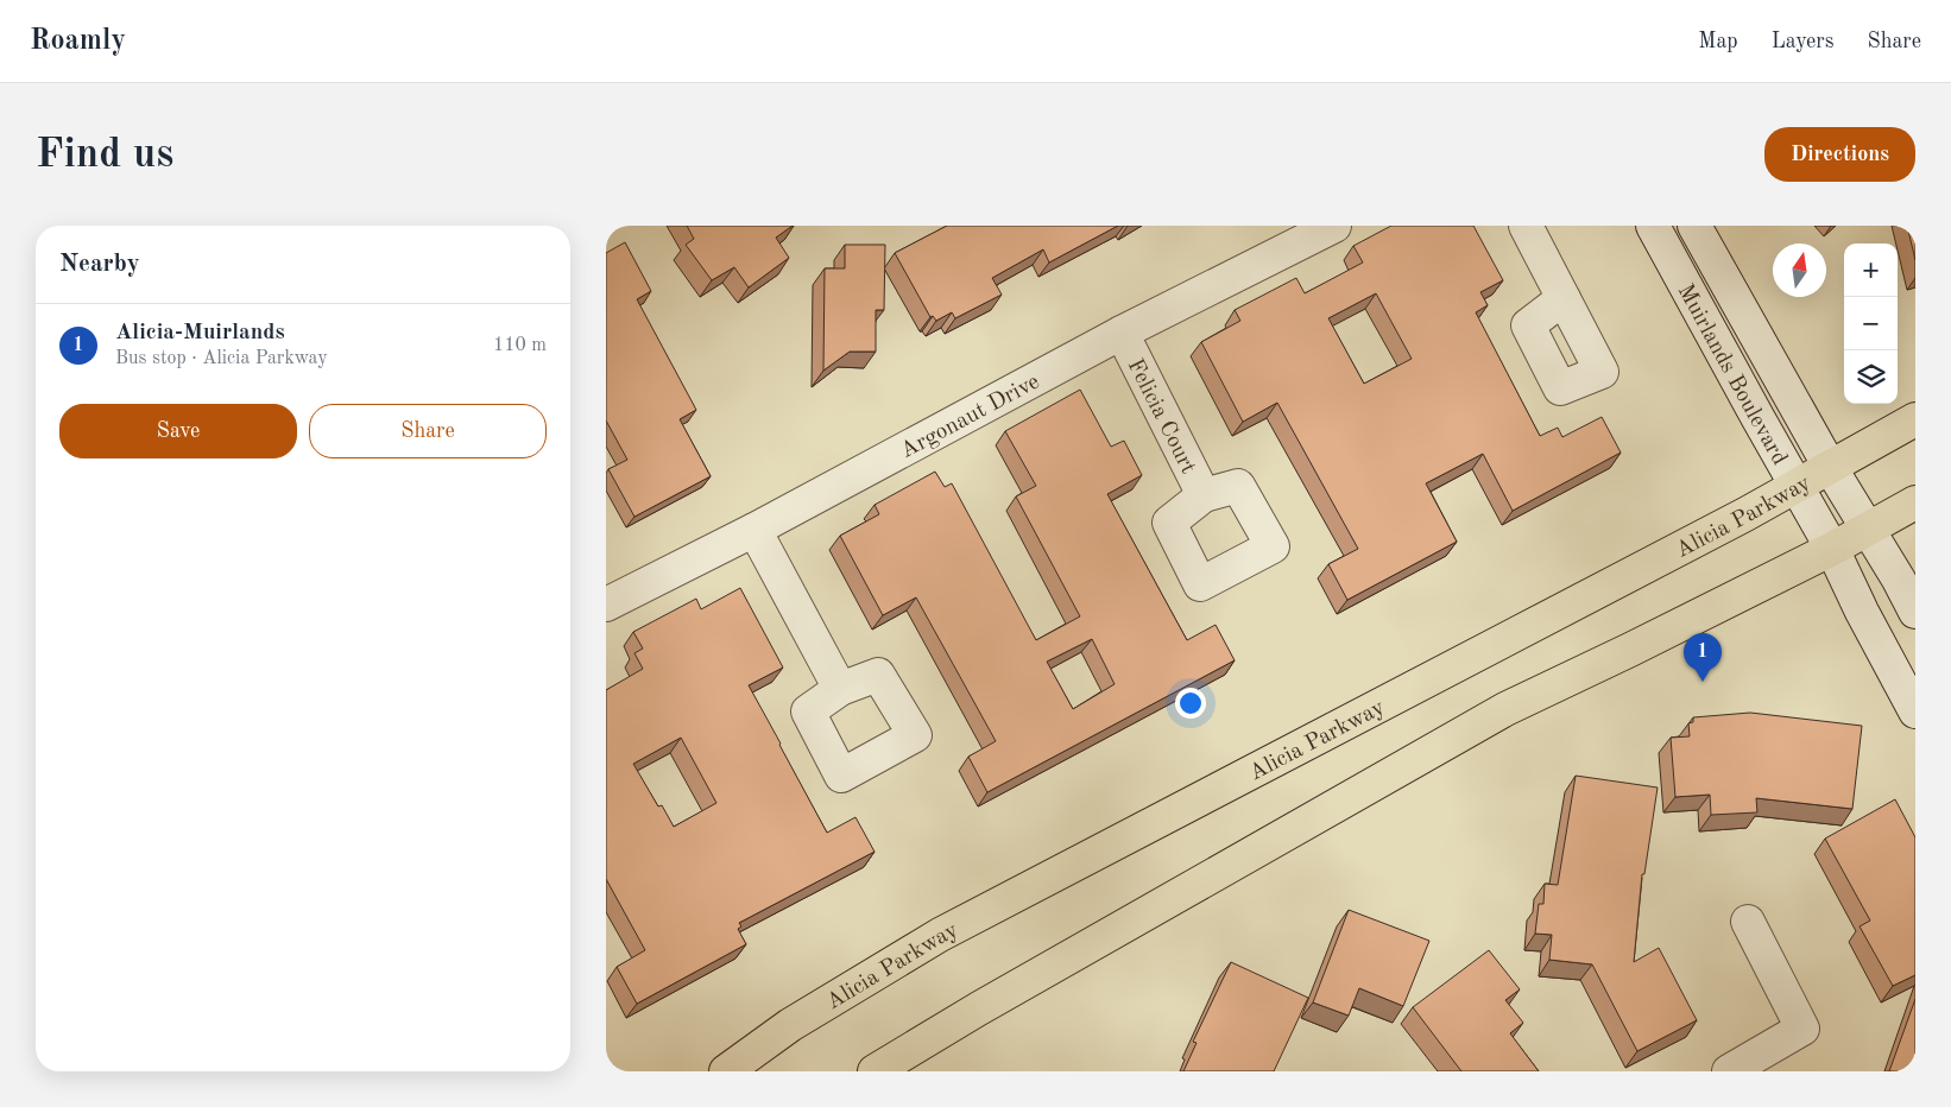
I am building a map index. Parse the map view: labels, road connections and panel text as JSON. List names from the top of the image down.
{
  "streets": {
    "main road": ["Alicia Parkway"],
    "street": ["Muirlands Boulevard", "Argonaut Drive", "Felicia Court"]
  },
  "crossings": [
    ["Muirlands Boulevard", "Alicia Parkway"],
    ["Argonaut Drive", "Felicia Court"]
  ],
  "north": "top",
  "page": {
    "header": "Roamly",
    "nav": ["Map", "Layers", "Share"],
    "buttons": [
      "Directions",
      ["Save", "Share"]
    ],
    "title": "Find us",
    "heading": "Nearby",
    "map_buttons": ["+", "−"],
    "list": [
      {
        "mark": "1",
        "name": "Alicia-Muirlands",
        "note": "Bus stop · Alicia Parkway",
        "value": "110 m"
      }
    ],
    "pins": "1"
  }
}
